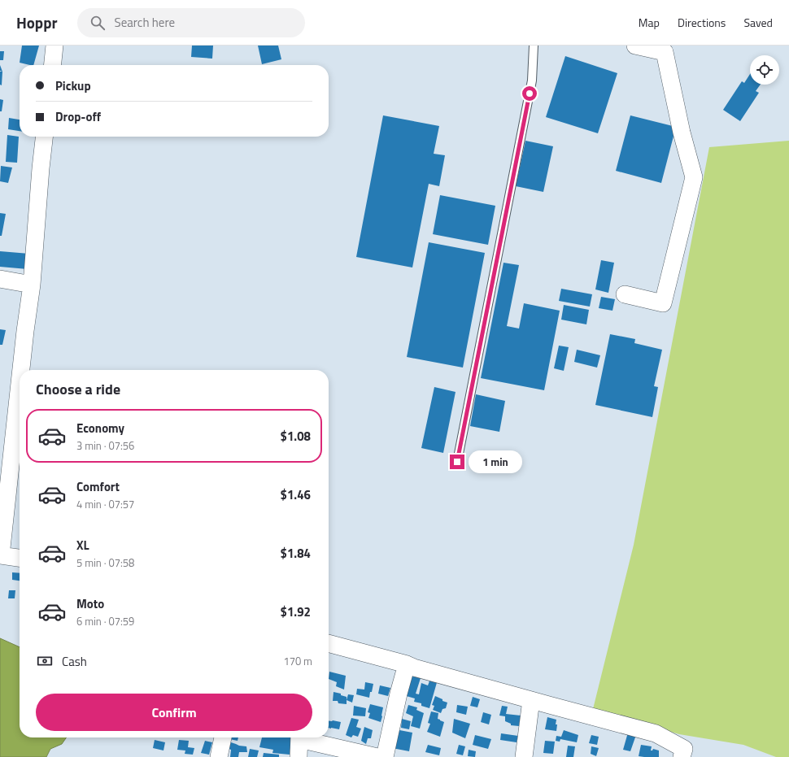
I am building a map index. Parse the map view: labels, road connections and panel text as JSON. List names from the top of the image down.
{
  "page": {
    "header": "Hoppr",
    "search": "Search here",
    "nav": ["Map", "Directions", "Saved"],
    "banner": ["Pickup", "Drop-off"],
    "heading": "Choose a ride",
    "list": [
      {
        "name": "Economy",
        "note": "3 min · 07:56",
        "value": "$1.08"
      },
      {
        "name": "Comfort",
        "note": "4 min · 07:57",
        "value": "$1.46"
      },
      {
        "name": "XL",
        "note": "5 min · 07:58",
        "value": "$1.84"
      },
      {
        "name": "Moto",
        "note": "6 min · 07:59",
        "value": "$1.92"
      }
    ],
    "bubble": "1 min",
    "pay": ["Cash", "170 m"],
    "buttons": "Confirm"
  }
}
